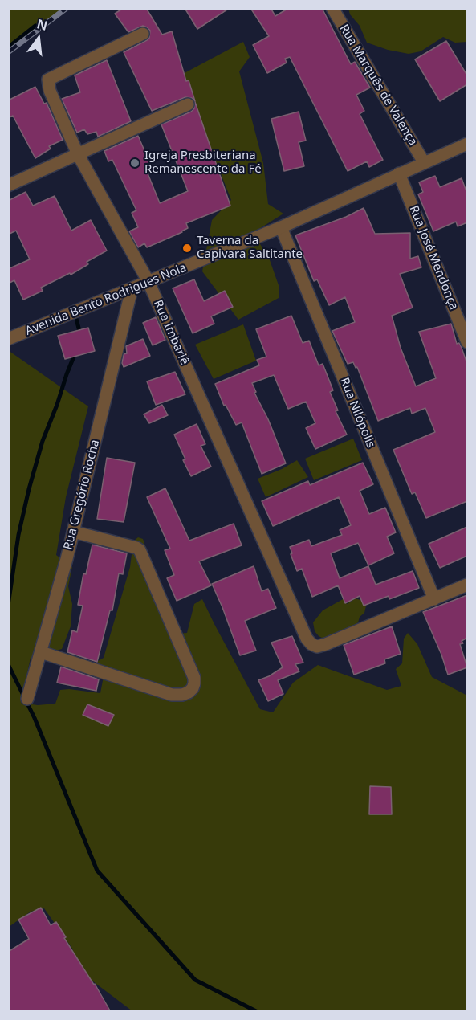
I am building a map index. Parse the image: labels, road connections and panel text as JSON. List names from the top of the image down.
{
  "streets": {
    "street": [
      "Rua Marquês de Valença",
      "Rua José Mendonça",
      "Avenida Bento Rodrigues Noia",
      "Rua Imbariê",
      "Rua Nilópolis",
      "Rua Gregório Rocha"
    ]
  },
  "crossings": [
    ["Rua Marquês de Valença", "Avenida Bento Rodrigues Noia"],
    ["Rua José Mendonça", "Avenida Bento Rodrigues Noia"],
    ["Avenida Bento Rodrigues Noia", "Rua Imbariê"],
    ["Avenida Bento Rodrigues Noia", "Rua Nilópolis"],
    ["Avenida Bento Rodrigues Noia", "Rua Gregório Rocha"],
    ["Rua Imbariê", "Rua Nilópolis"]
  ],
  "places": ["Igreja Presbiteriana Remanescente da Fé", "Taverna da Capivara Saltitante"],
  "north": "top"
}
